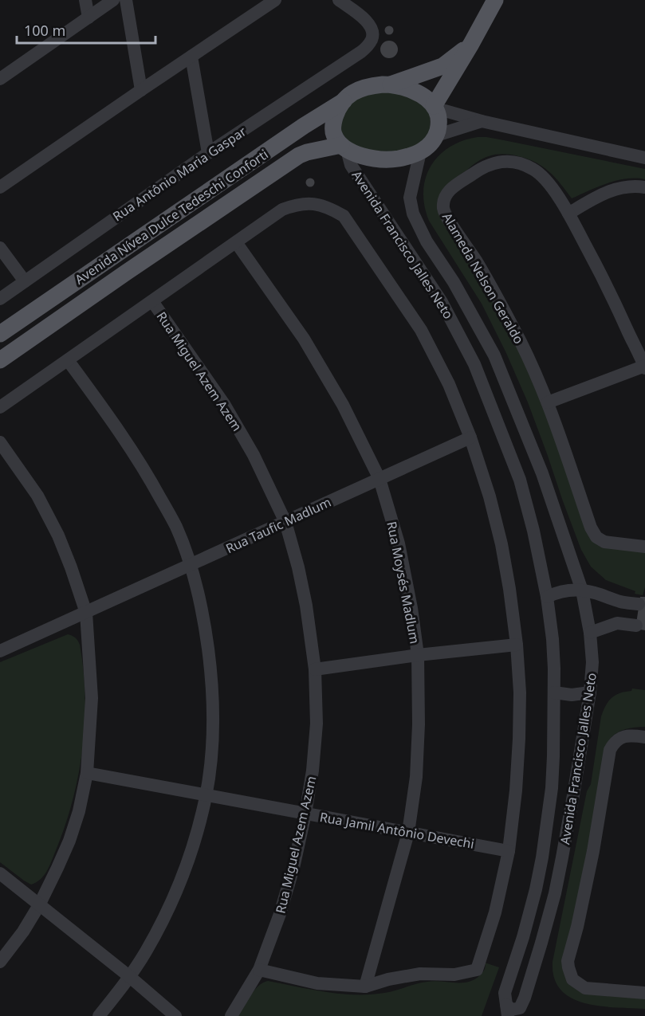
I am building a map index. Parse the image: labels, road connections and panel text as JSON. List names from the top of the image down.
{
  "streets": {
    "main road": ["Avenida Nívea Dulce Tedeschi Conforti"],
    "street": [
      "Rua Antônio Maria Gaspar",
      "Avenida Francisco Jalles Neto",
      "Alameda Nelson Geraldo",
      "Rua Miguel Azem Azem",
      "Rua Taufic Madlum",
      "Rua Moysés Madlum",
      "Rua Jamil Antônio Devechi"
    ]
  },
  "crossings": [
    ["Avenida Nívea Dulce Tedeschi Conforti", "Avenida Francisco Jalles Neto"],
    ["Rua Miguel Azem Azem", "Rua Taufic Madlum"],
    ["Rua Miguel Azem Azem", "Rua Jamil Antônio Devechi"],
    ["Rua Taufic Madlum", "Rua Moysés Madlum"],
    ["Rua Moysés Madlum", "Rua Jamil Antônio Devechi"]
  ],
  "scale_bar": "100 m"
}
